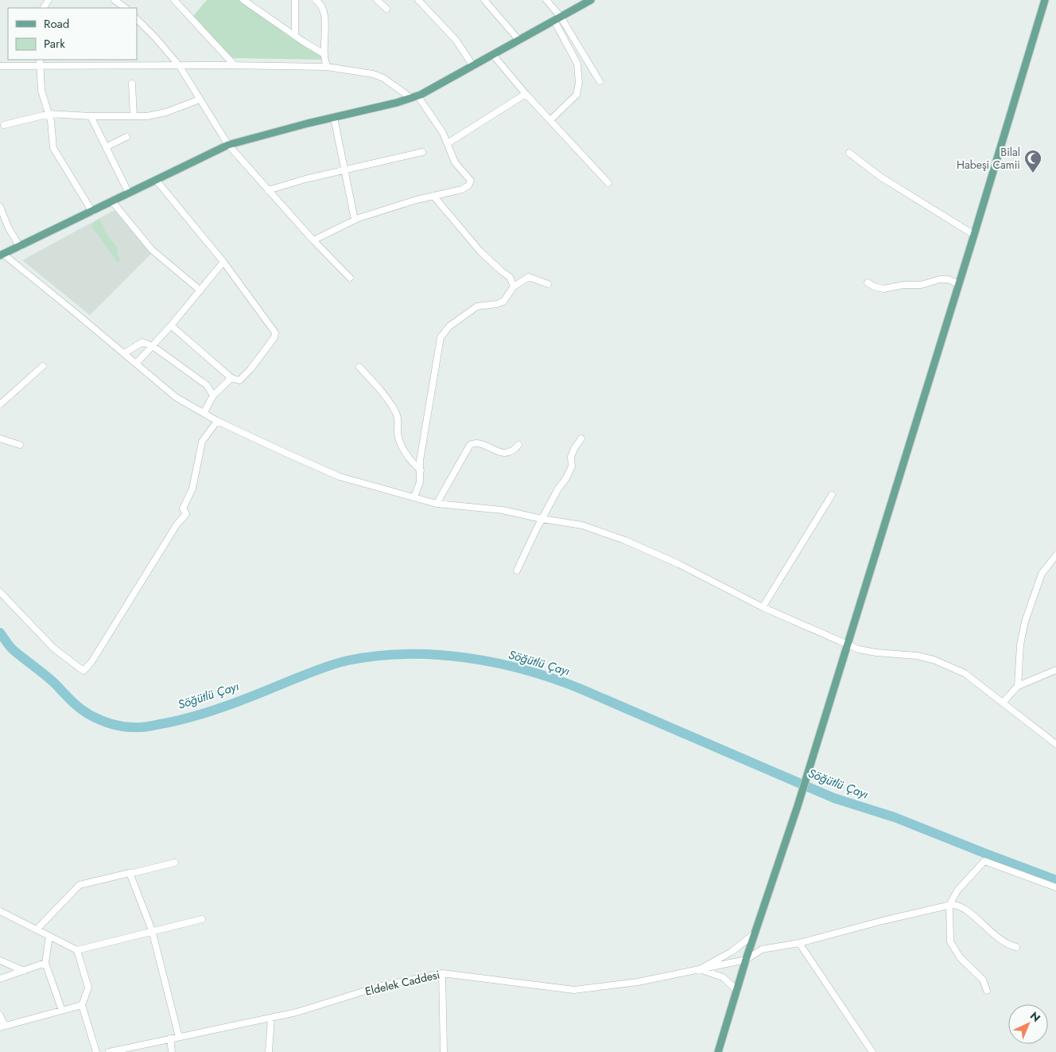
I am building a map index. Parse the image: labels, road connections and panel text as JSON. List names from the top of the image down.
{
  "streets": {
    "street": ["Eldelek Caddesi"]
  },
  "water": ["Söğütlü Çayı"],
  "places": {
    "mosque": ["Bilal Habeşi Camii"]
  },
  "legend": ["Road", "Park"],
  "north": "top right"
}
